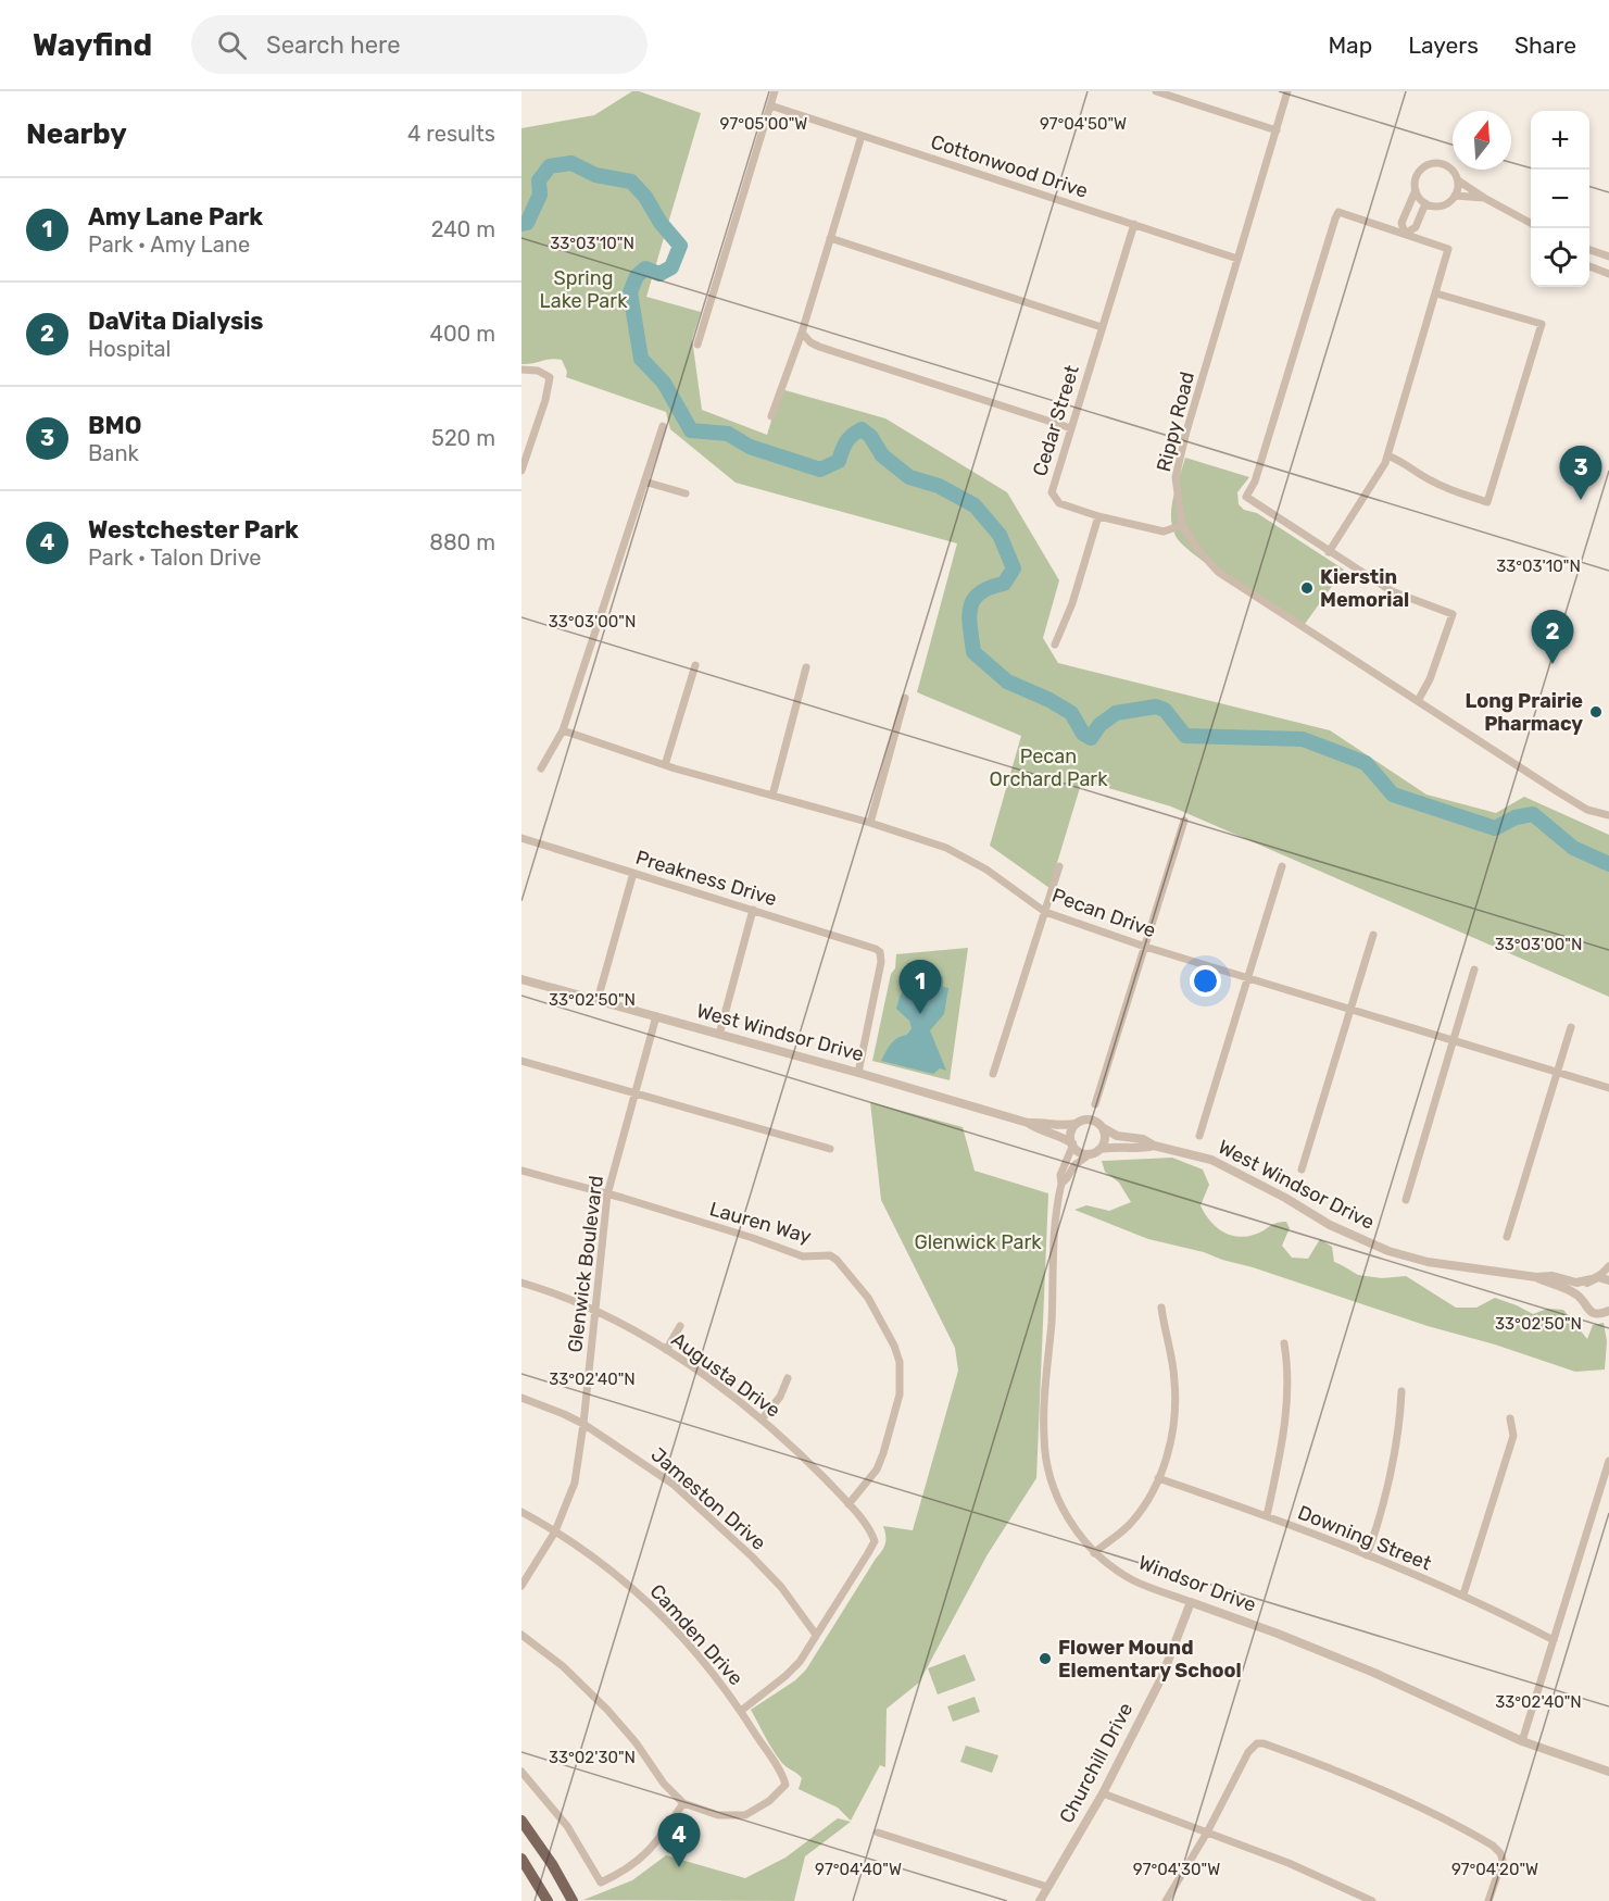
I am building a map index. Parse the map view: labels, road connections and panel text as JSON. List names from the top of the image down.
{
  "streets": {
    "street": [
      "Cottonwood Drive",
      "Cedar Street",
      "Rippy Road",
      "Preakness Drive",
      "Pecan Drive",
      "West Windsor Drive",
      "Lauren Way",
      "Glenwick Boulevard",
      "Augusta Drive",
      "Jameston Drive",
      "Downing Street",
      "Windsor Drive",
      "Camden Drive",
      "Churchill Drive"
    ]
  },
  "crossings": [
    ["Cottonwood Drive", "Cedar Street"],
    ["Cottonwood Drive", "Rippy Road"],
    ["Cedar Street", "Rippy Road"],
    ["Preakness Drive", "West Windsor Drive"],
    ["West Windsor Drive", "Glenwick Boulevard"],
    ["West Windsor Drive", "Windsor Drive"],
    ["Lauren Way", "Glenwick Boulevard"],
    ["Lauren Way", "Augusta Drive"],
    ["Glenwick Boulevard", "Augusta Drive"],
    ["Glenwick Boulevard", "Jameston Drive"],
    ["Glenwick Boulevard", "Camden Drive"],
    ["Augusta Drive", "Jameston Drive"],
    ["Windsor Drive", "Churchill Drive"]
  ],
  "parks": ["Spring Lake Park", "Pecan Orchard Park", "Glenwick Park"],
  "places": ["Kierstin Memorial", "Long Prairie Pharmacy", "Flower Mound Elementary School"],
  "north": "top",
  "page": {
    "header": "Wayfind",
    "search": "Search here",
    "nav": ["Map", "Layers", "Share"],
    "heading": ["Nearby", "4 results"],
    "map_buttons": ["+", "−"],
    "list": [
      {
        "mark": "1",
        "name": "Amy Lane Park",
        "note": "Park · Amy Lane",
        "value": "240 m"
      },
      {
        "mark": "2",
        "name": "DaVita Dialysis",
        "note": "Hospital",
        "value": "400 m"
      },
      {
        "mark": "3",
        "name": "BMO",
        "note": "Bank",
        "value": "520 m"
      },
      {
        "mark": "4",
        "name": "Westchester Park",
        "note": "Park · Talon Drive",
        "value": "880 m"
      }
    ],
    "pins": [
      "3",
      "2",
      "1",
      "4"
    ]
  },
  "coordinates": [
    "97°05'00\"W",
    "97°04'50\"W",
    "33°03'10\"N",
    "33°03'00\"N",
    "33°02'50\"N",
    "33°02'40\"N",
    "33°02'30\"N",
    "97°04'40\"W",
    "97°04'30\"W",
    "97°04'20\"W"
  ]
}
